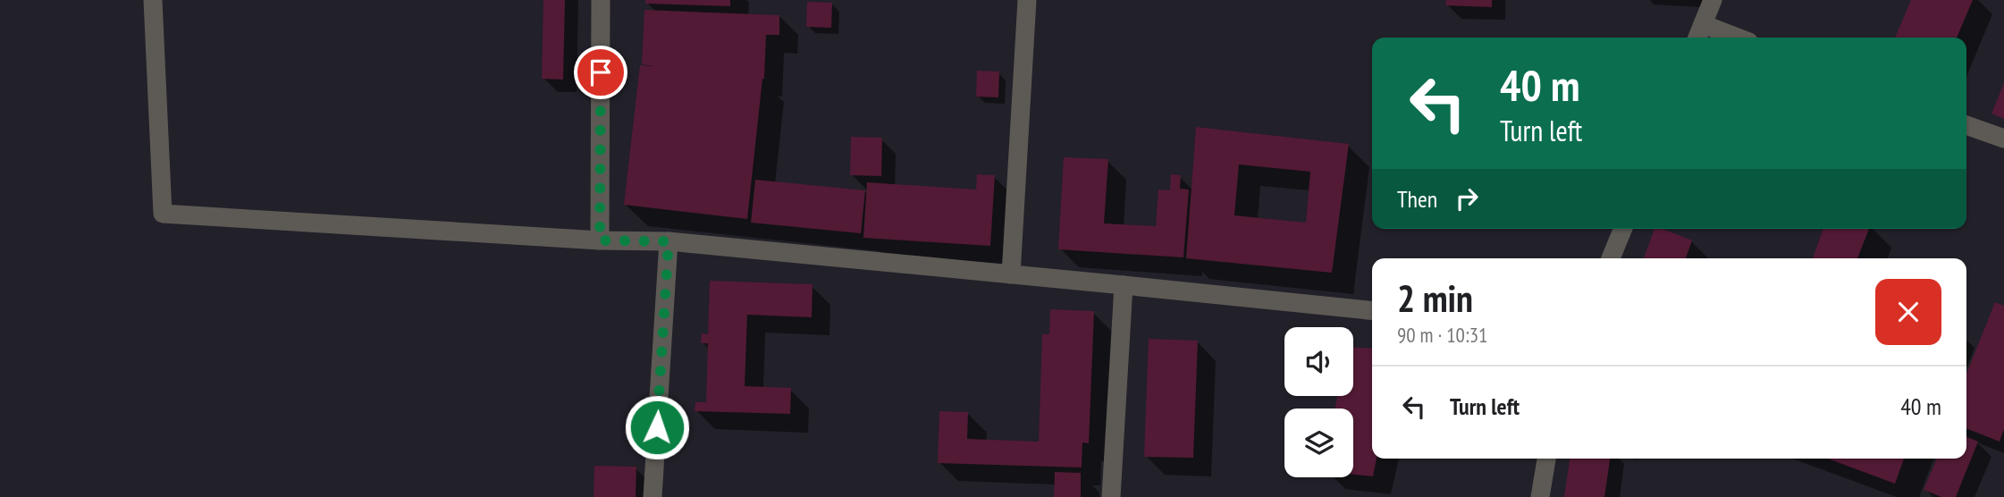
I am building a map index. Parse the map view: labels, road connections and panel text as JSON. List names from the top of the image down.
{
  "page": {
    "turn": ["40 m", "Turn left"],
    "then": "Then",
    "heading": ["2 min", "90 m · 10:31"],
    "list": [
      {
        "name": "Turn left",
        "value": "40 m"
      }
    ]
  }
}
